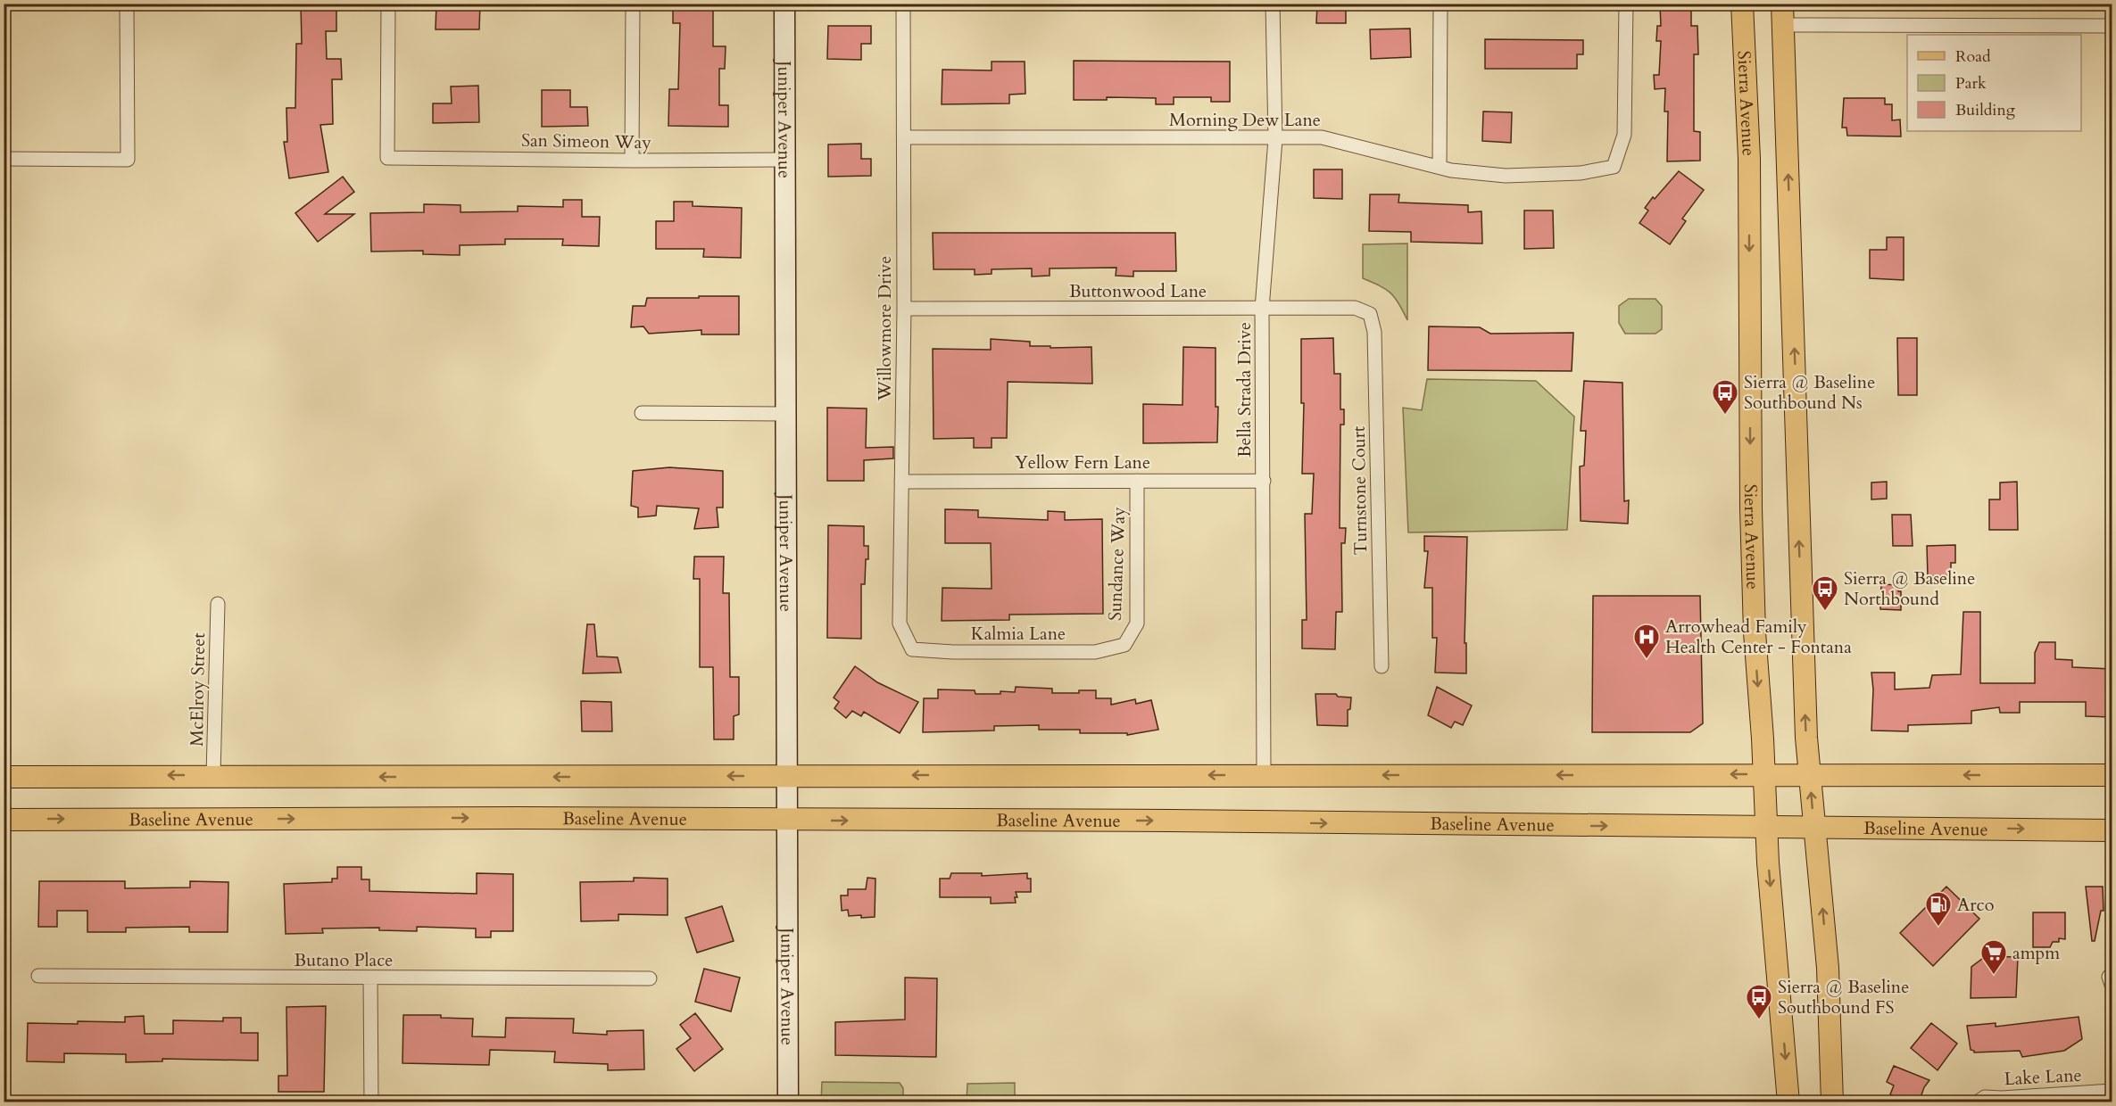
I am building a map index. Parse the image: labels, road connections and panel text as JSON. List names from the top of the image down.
{
  "streets": {
    "main road": ["Sierra Avenue", "Baseline Avenue"],
    "street": [
      "Juniper Avenue",
      "Morning Dew Lane",
      "San Simeon Way",
      "Buttonwood Lane",
      "Willowmore Drive",
      "Bella Strada Drive",
      "Yellow Fern Lane",
      "Turnstone Court",
      "Sundance Way",
      "Kalmia Lane",
      "McElroy Street",
      "Butano Place",
      "Lake Lane"
    ]
  },
  "crossings": [
    ["Sierra Avenue", "Baseline Avenue"],
    ["Juniper Avenue", "San Simeon Way"],
    ["Juniper Avenue", "Baseline Avenue"],
    ["Morning Dew Lane", "Willowmore Drive"],
    ["Morning Dew Lane", "Bella Strada Drive"],
    ["Buttonwood Lane", "Willowmore Drive"],
    ["Buttonwood Lane", "Bella Strada Drive"],
    ["Buttonwood Lane", "Turnstone Court"],
    ["Willowmore Drive", "Yellow Fern Lane"],
    ["Willowmore Drive", "Kalmia Lane"],
    ["Bella Strada Drive", "Yellow Fern Lane"],
    ["Yellow Fern Lane", "Sundance Way"],
    ["Sundance Way", "Kalmia Lane"]
  ],
  "places": {
    "bus stop": ["Sierra @ Baseline Southbound Ns", "Sierra @ Baseline Northbound", "Sierra @ Baseline Southbound FS"],
    "hospital": ["Arrowhead Family Health Center - Fontana"],
    "fuel station": ["Arco"],
    "supermarket": ["ampm"]
  },
  "legend": ["Road", "Park", "Building"]
}
